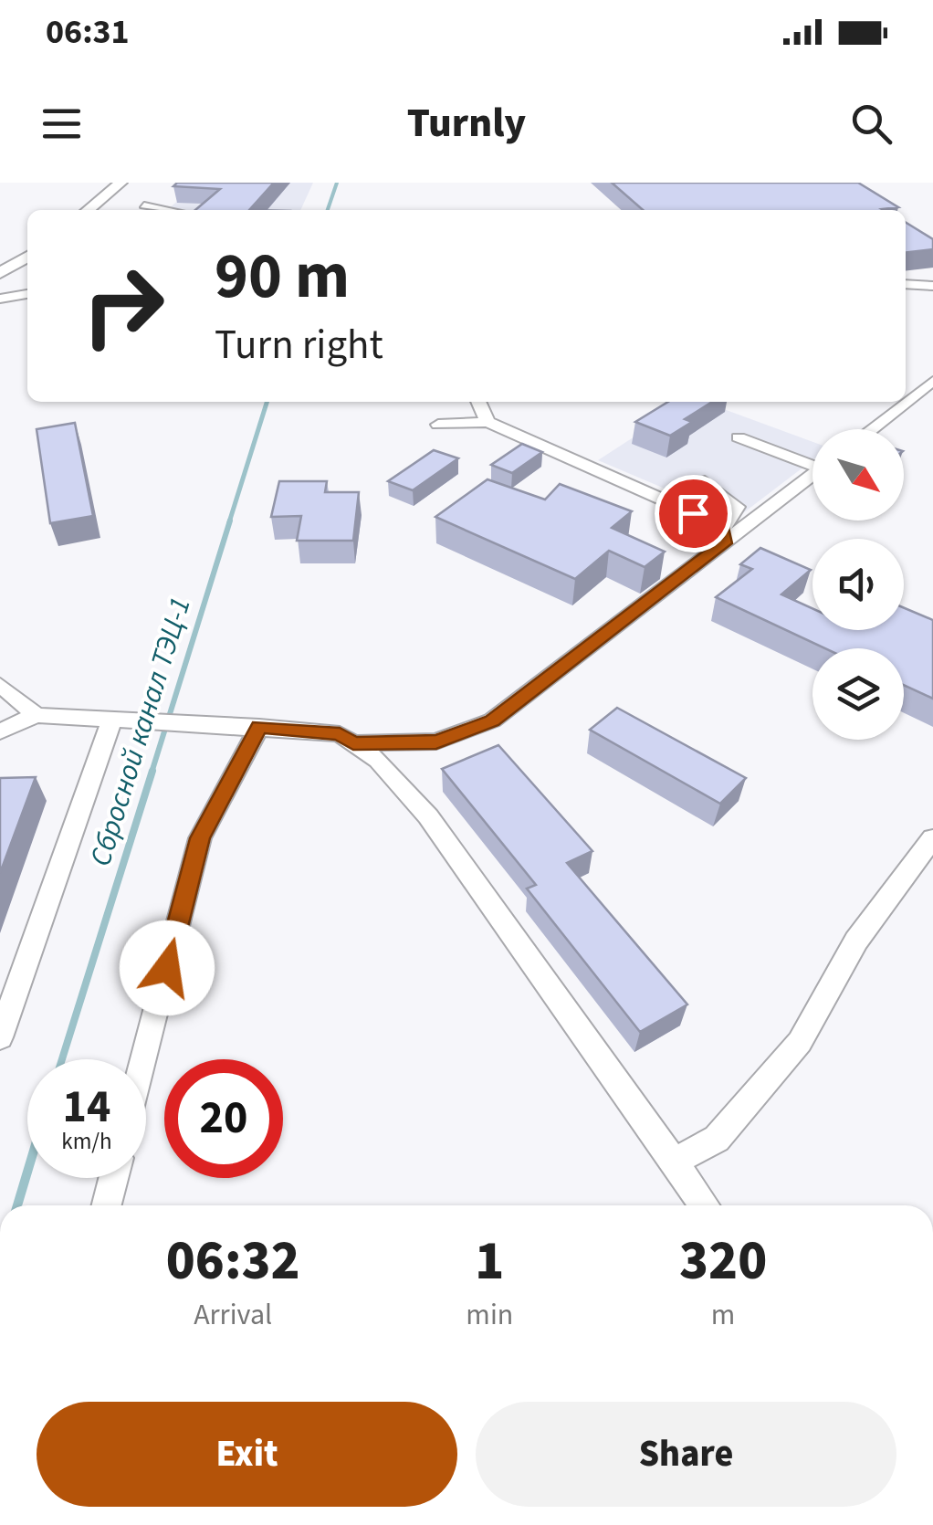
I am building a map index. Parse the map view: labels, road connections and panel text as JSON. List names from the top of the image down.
{
  "water": ["Сбросной канал ТЭЦ-1"],
  "north": "bottom right",
  "page": {
    "status": "06:31",
    "header": "Turnly",
    "turn": ["90 m", "Turn right"],
    "speed": "14 km/h",
    "limit": "20",
    "eta": [
      "06:32",
      "Arrival",
      "1",
      "min",
      "320",
      "m"
    ],
    "buttons": ["Exit", "Share"]
  }
}
